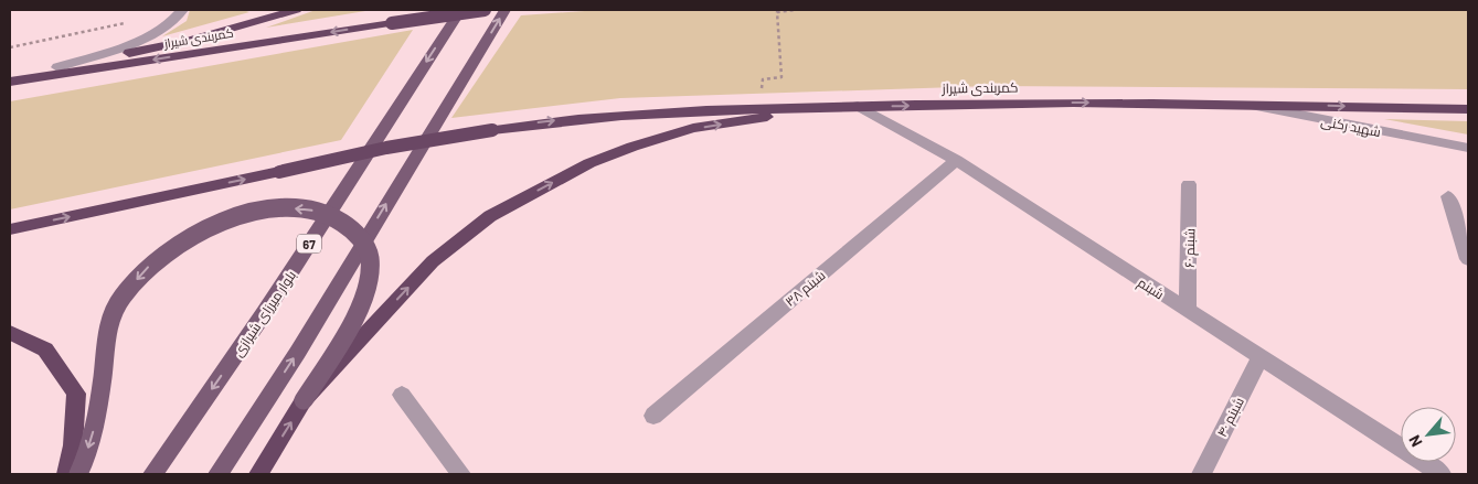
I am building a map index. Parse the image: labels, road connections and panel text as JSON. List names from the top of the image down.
{
  "streets": {
    "highway": ["کمربندی شیراز"],
    "main road": ["67", "بلوار میرزای شیرازی"],
    "street": [
      "شهید رکنی",
      "۶۰ شبنم",
      "شبنم ۳۸",
      "شبنم",
      "شبنم ۴۰"
    ]
  },
  "crossings": [
    ["کمربندی شیراز", "شهید رکنی"],
    ["کمربندی شیراز", "شبنم"],
    ["۶۰ شبنم", "شبنم"],
    ["شبنم ۳۸", "شبنم"],
    ["شبنم", "شبنم ۴۰"]
  ],
  "north": "bottom left"
}
